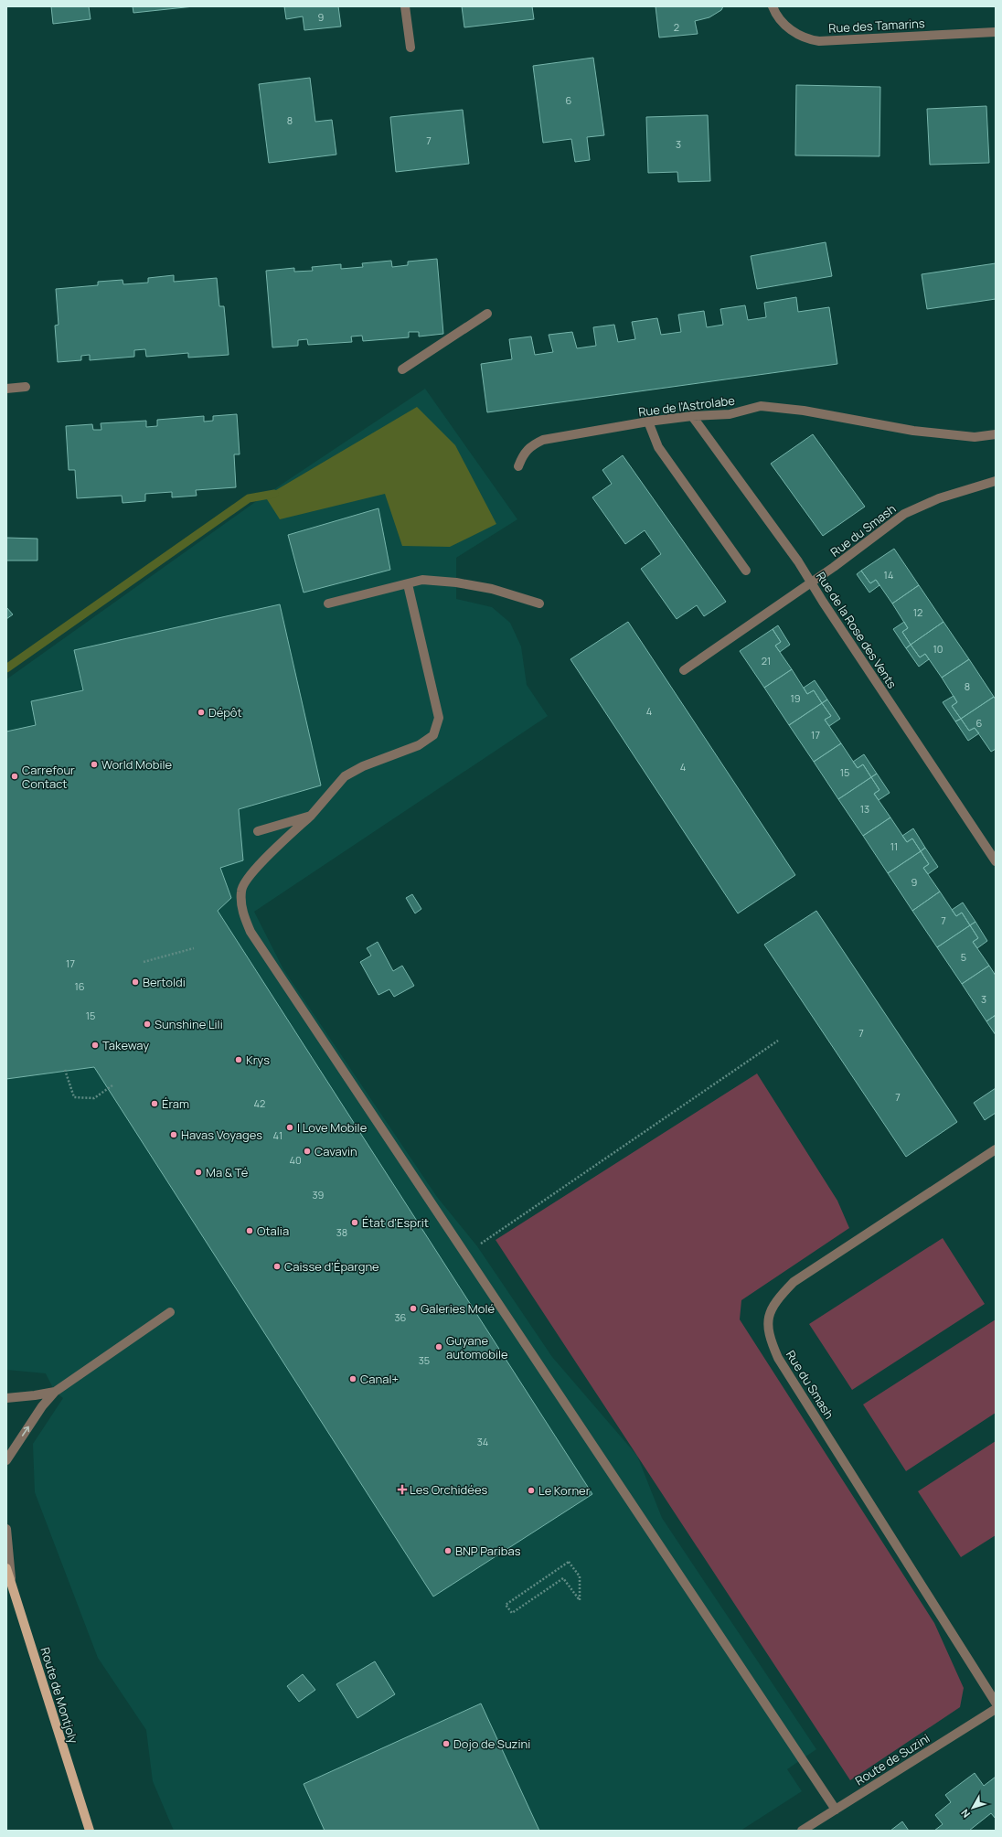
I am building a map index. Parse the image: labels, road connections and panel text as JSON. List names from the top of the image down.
{
  "streets": {
    "main road": ["Route de Montjoly"],
    "street": [
      "Rue des Tamarins",
      "Rue de l’Astrolabe",
      "Rue du Smash",
      "Rue de la Rose des Vents",
      "Route de Suzini"
    ]
  },
  "crossings": [
    ["Rue de l’Astrolabe", "Rue de la Rose des Vents"],
    ["Rue du Smash", "Rue de la Rose des Vents"]
  ],
  "places": {
    "other": [
      "Dépôt",
      "World Mobile",
      "Carrefour Contact",
      "Bertoldi",
      "Sunshine Lili",
      "Takeway",
      "Krys",
      "Éram",
      "I Love Mobile",
      "Havas Voyages",
      "Cavavin",
      "Ma & Té",
      "État d'Esprit",
      "Otalia",
      "Caisse d’Épargne",
      "Galeries Molé",
      "Guyane automobile",
      "Canal+",
      "Le Korner",
      "BNP Paribas",
      "Dojo de Suzini"
    ],
    "health": ["Les Orchidées"]
  },
  "house_numbers": [
    "9",
    "2",
    "6",
    "8",
    "7",
    "3",
    "14",
    "12",
    "10",
    "21",
    "8",
    "19",
    "4",
    "6",
    "17",
    "4",
    "15",
    "13",
    "11",
    "9",
    "7",
    "5",
    "17",
    "16",
    "3",
    "15",
    "7",
    "7",
    "42",
    "41",
    "40",
    "39",
    "38",
    "36",
    "35",
    "34"
  ],
  "north": "bottom left"
}
